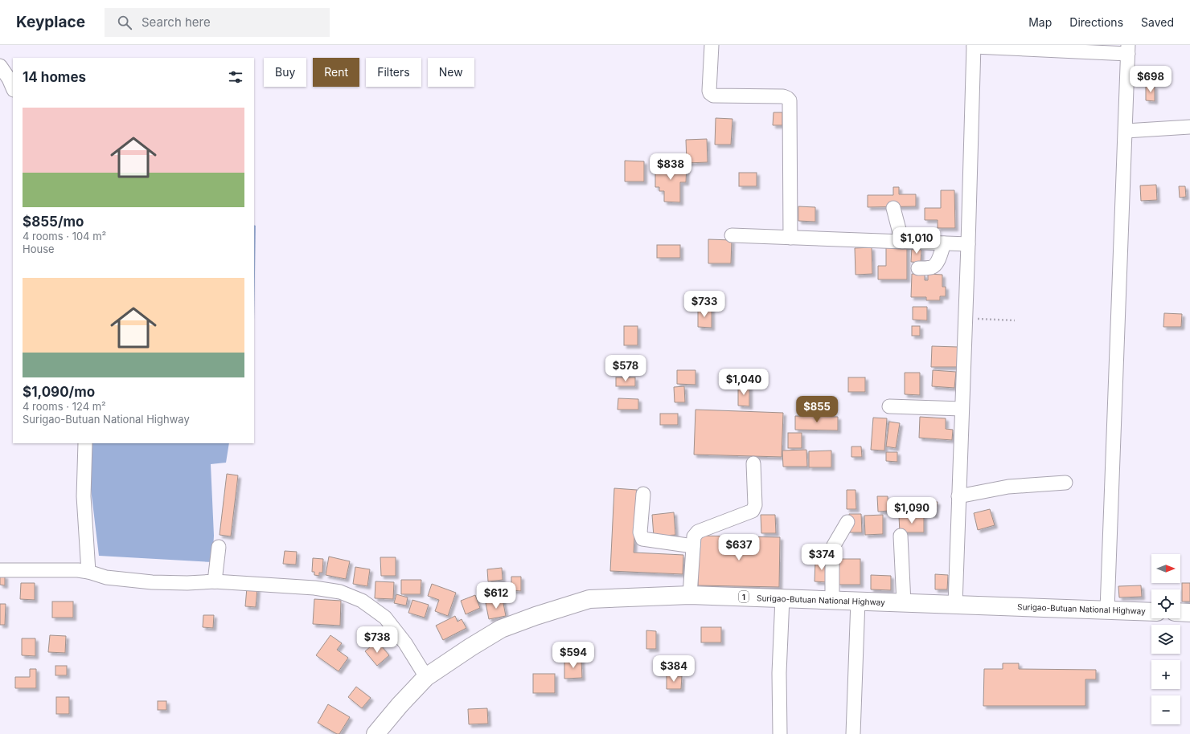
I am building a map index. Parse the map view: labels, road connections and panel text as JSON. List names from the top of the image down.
{
  "streets": {
    "highway": ["1", "Surigao-Butuan National Highway"]
  },
  "north": "right",
  "page": {
    "header": "Keyplace",
    "search": "Search here",
    "nav": ["Map", "Directions", "Saved"],
    "chip": [
      "Buy",
      "Rent",
      "Filters",
      "New"
    ],
    "heading": "14 homes",
    "price": [
      "$698",
      "$838",
      "$1,010",
      "$733",
      "$578",
      "$1,040",
      "$855",
      "$1,090",
      "$637",
      "$374",
      "$612",
      "$738",
      "$594",
      "$384"
    ],
    "list": [
      {
        "name": "$855/mo",
        "note": "4 rooms · 104 m² · House"
      },
      {
        "name": "$1,090/mo",
        "note": "4 rooms · 124 m² · Surigao-Butuan National Highway"
      }
    ],
    "map_buttons": ["+", "−"]
  }
}
